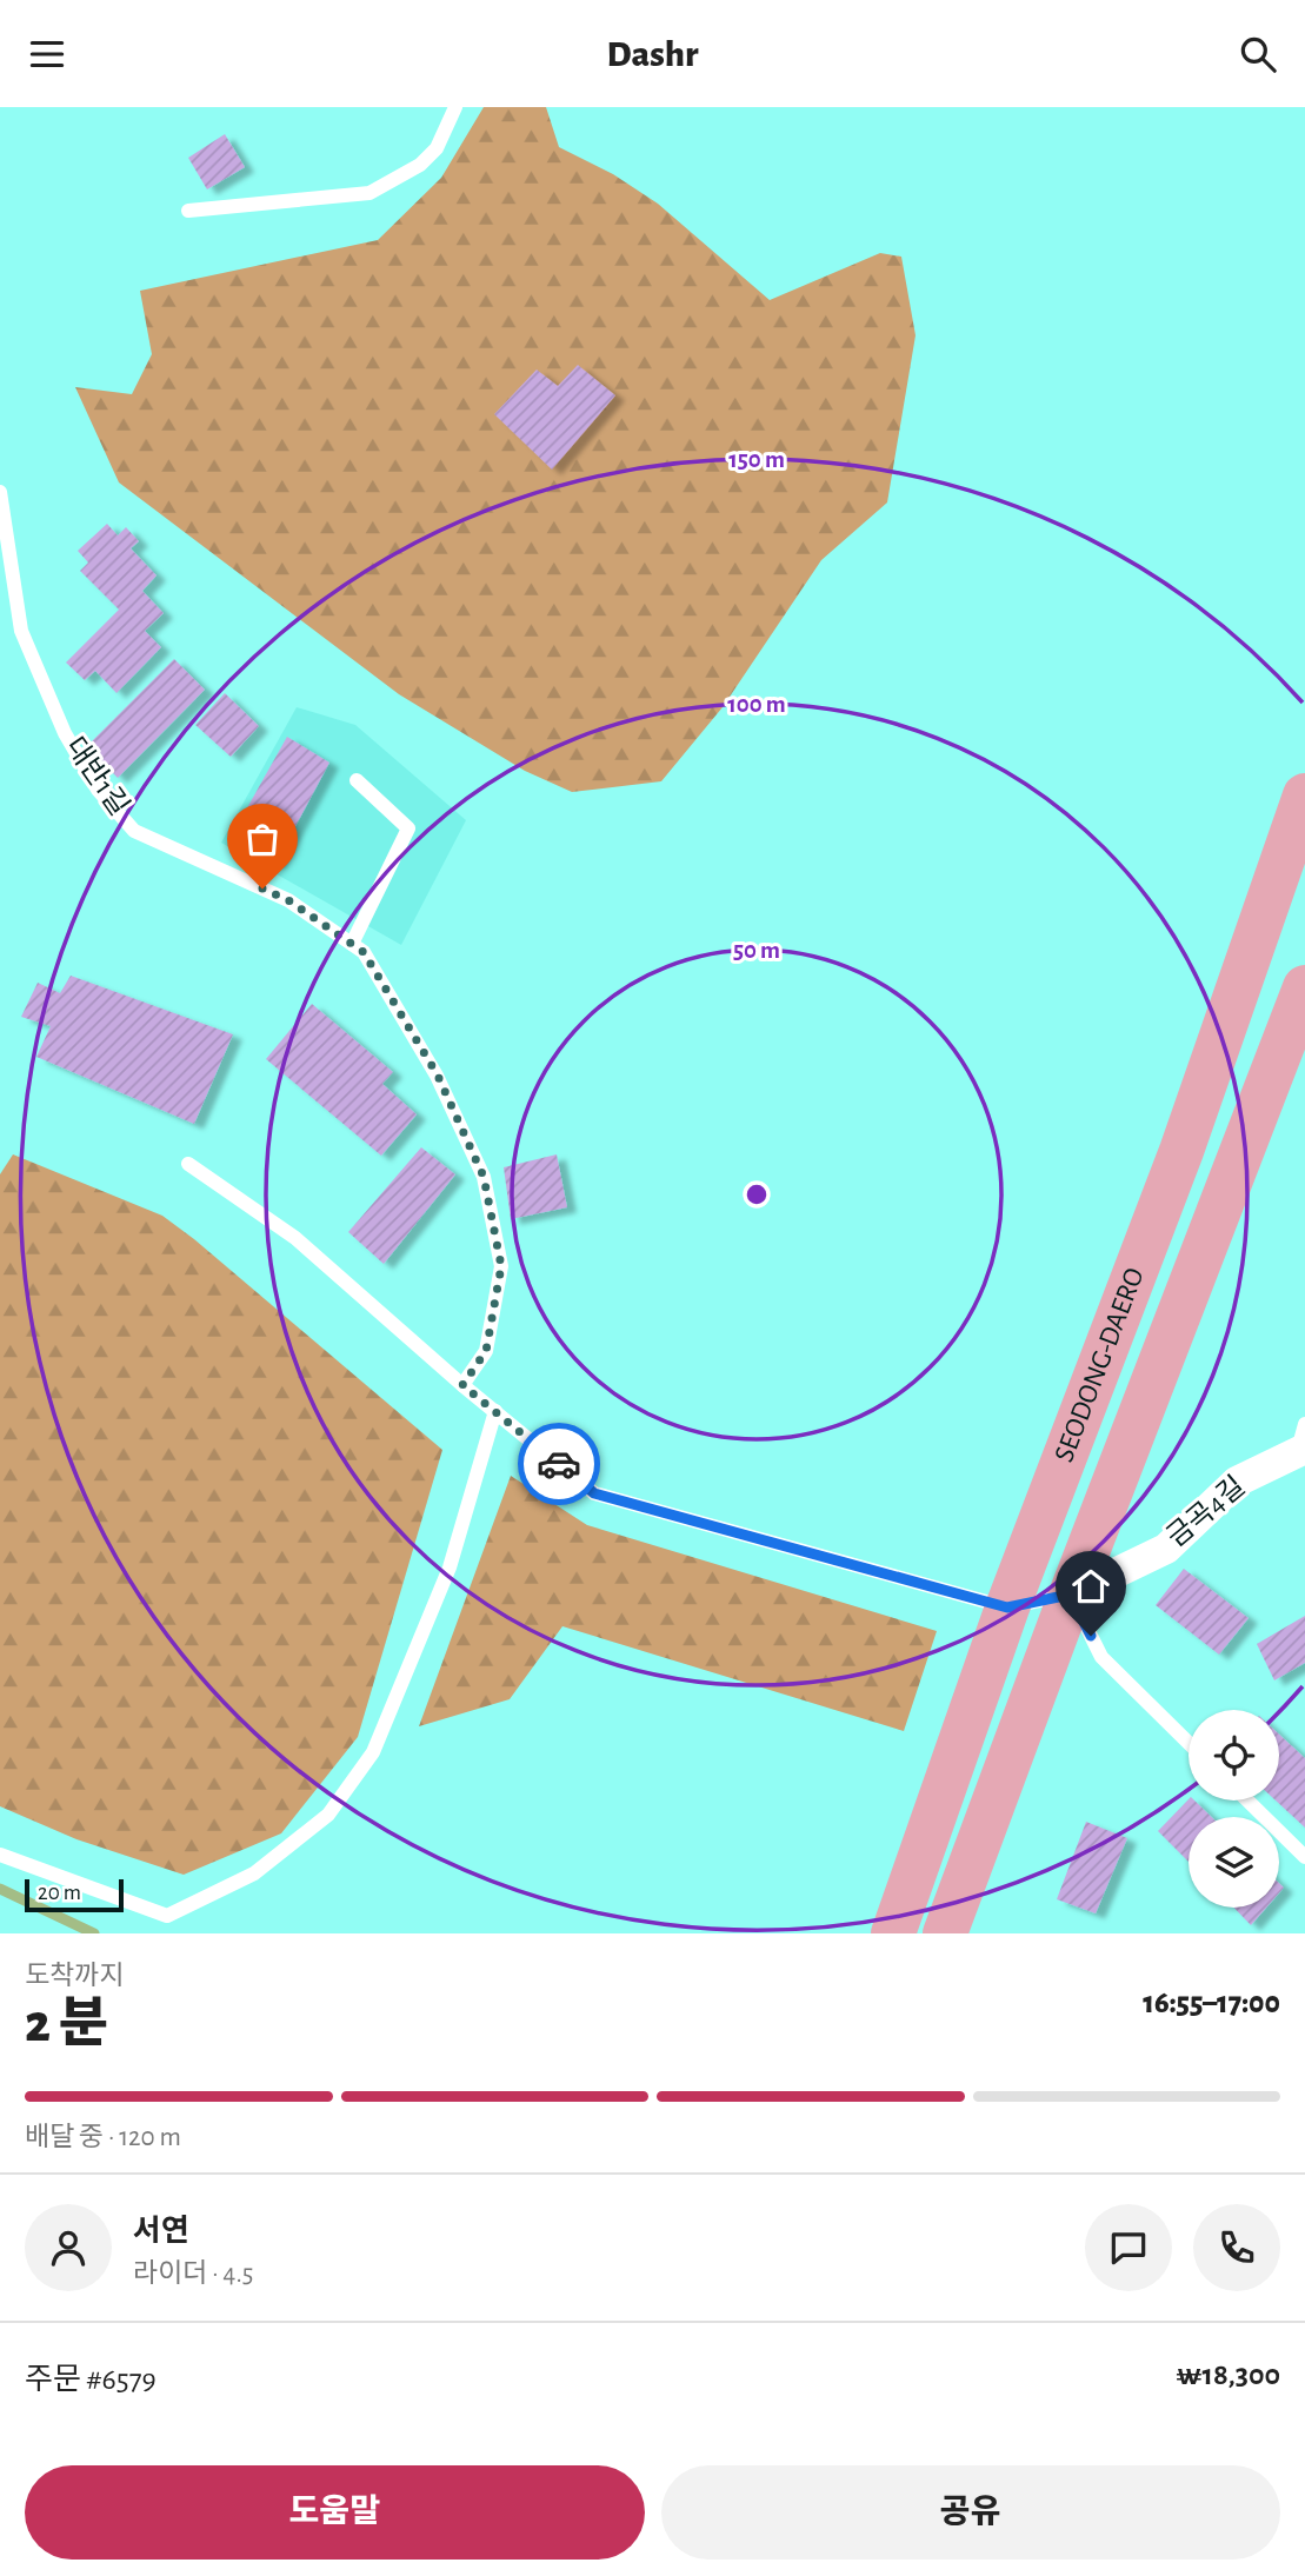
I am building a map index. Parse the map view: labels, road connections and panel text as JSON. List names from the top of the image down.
{
  "streets": {
    "main road": ["SEODONG-DAERO"],
    "street": ["금곡4길"],
    "lane": ["대반1길"]
  },
  "crossings": [
    ["SEODONG-DAERO", "금곡4길"]
  ],
  "scale_bar": "20 m",
  "page": {
    "header": "Dashr",
    "scale": "20 m",
    "heading": ["2 분", "도착까지", "16:55–17:00"],
    "panel": [
      "서연",
      "라이더 · 4.5",
      "주문 #6579",
      "₩18,300"
    ],
    "bar": "배달 중 · 120 m",
    "buttons": ["도움말", "공유"]
  },
  "rings": ["150 m", "100 m", "50 m"]
}
